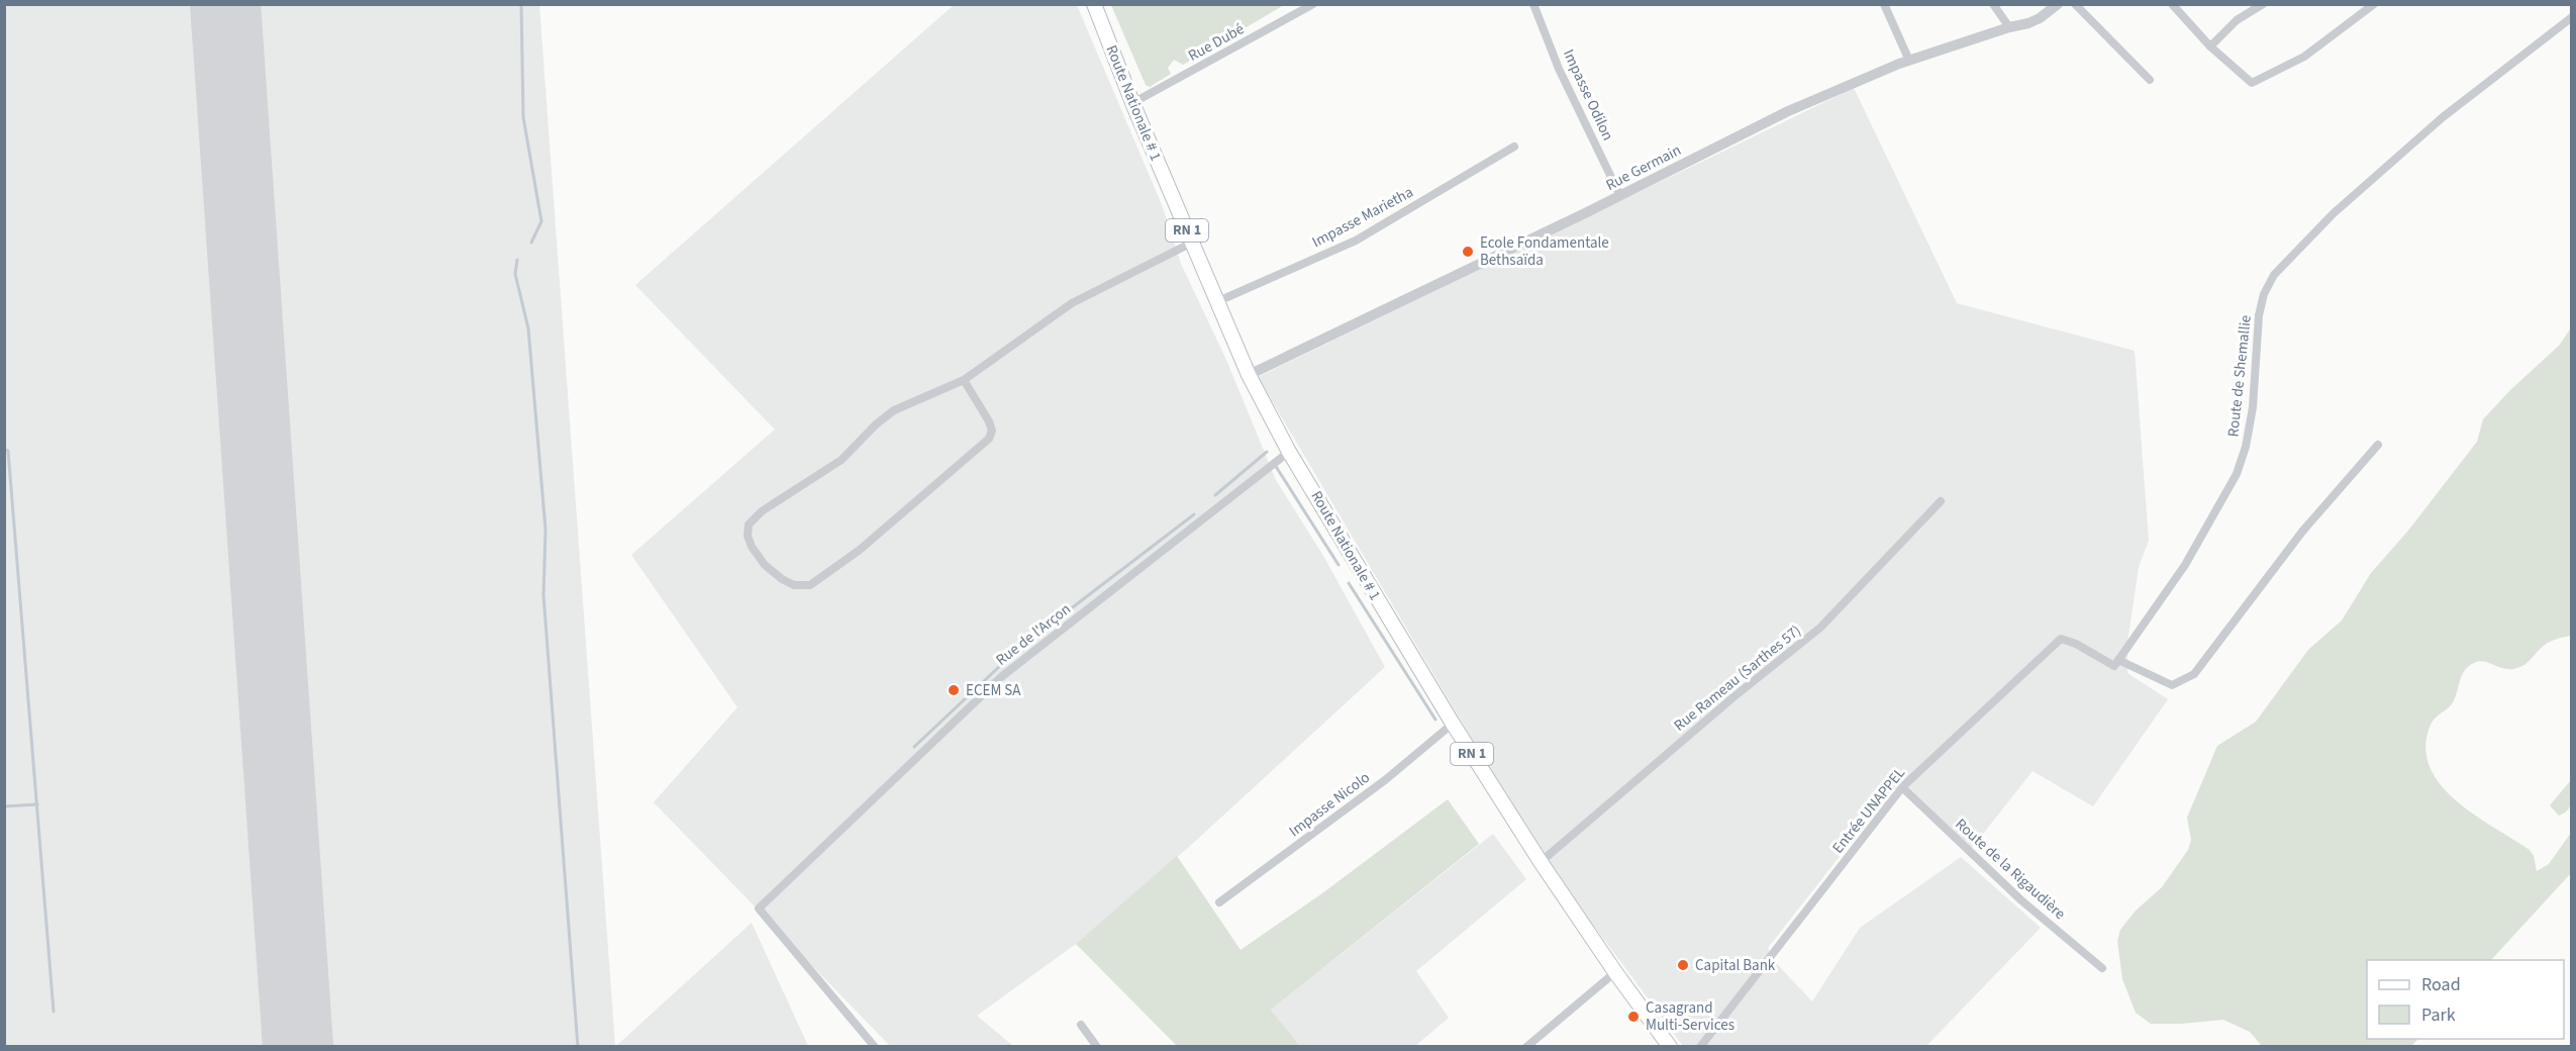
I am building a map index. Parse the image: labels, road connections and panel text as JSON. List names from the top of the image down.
{
  "streets": {
    "main road": ["Route Nationale # 1", "RN 1"],
    "street": [
      "Rue Dubé",
      "Impasse Odilon",
      "Rue Germain",
      "Impasse Marietha",
      "Route de Shemallie",
      "Rue de l'Arçon",
      "Rue Rameau (Sarthes 57)",
      "Impasse Nicolo",
      "Entrée UNAPPEL",
      "Route de la Rigaudière"
    ]
  },
  "crossings": [
    ["Rue Dubé", "Route Nationale # 1"],
    ["Impasse Odilon", "Rue Germain"],
    ["Route Nationale # 1", "Rue Germain"],
    ["Route Nationale # 1", "Impasse Marietha"],
    ["Route Nationale # 1", "Rue de l'Arçon"],
    ["Route Nationale # 1", "Rue Rameau (Sarthes 57)"],
    ["Route Nationale # 1", "Impasse Nicolo"],
    ["Route de Shemallie", "Entrée UNAPPEL"],
    ["Entrée UNAPPEL", "Route de la Rigaudière"]
  ],
  "places": [
    "Ecole Fondamentale Bethsaïda",
    "ECEM SA",
    "Capital Bank",
    "Casagrand Multi-Services"
  ],
  "legend": ["Road", "Park"]
}
